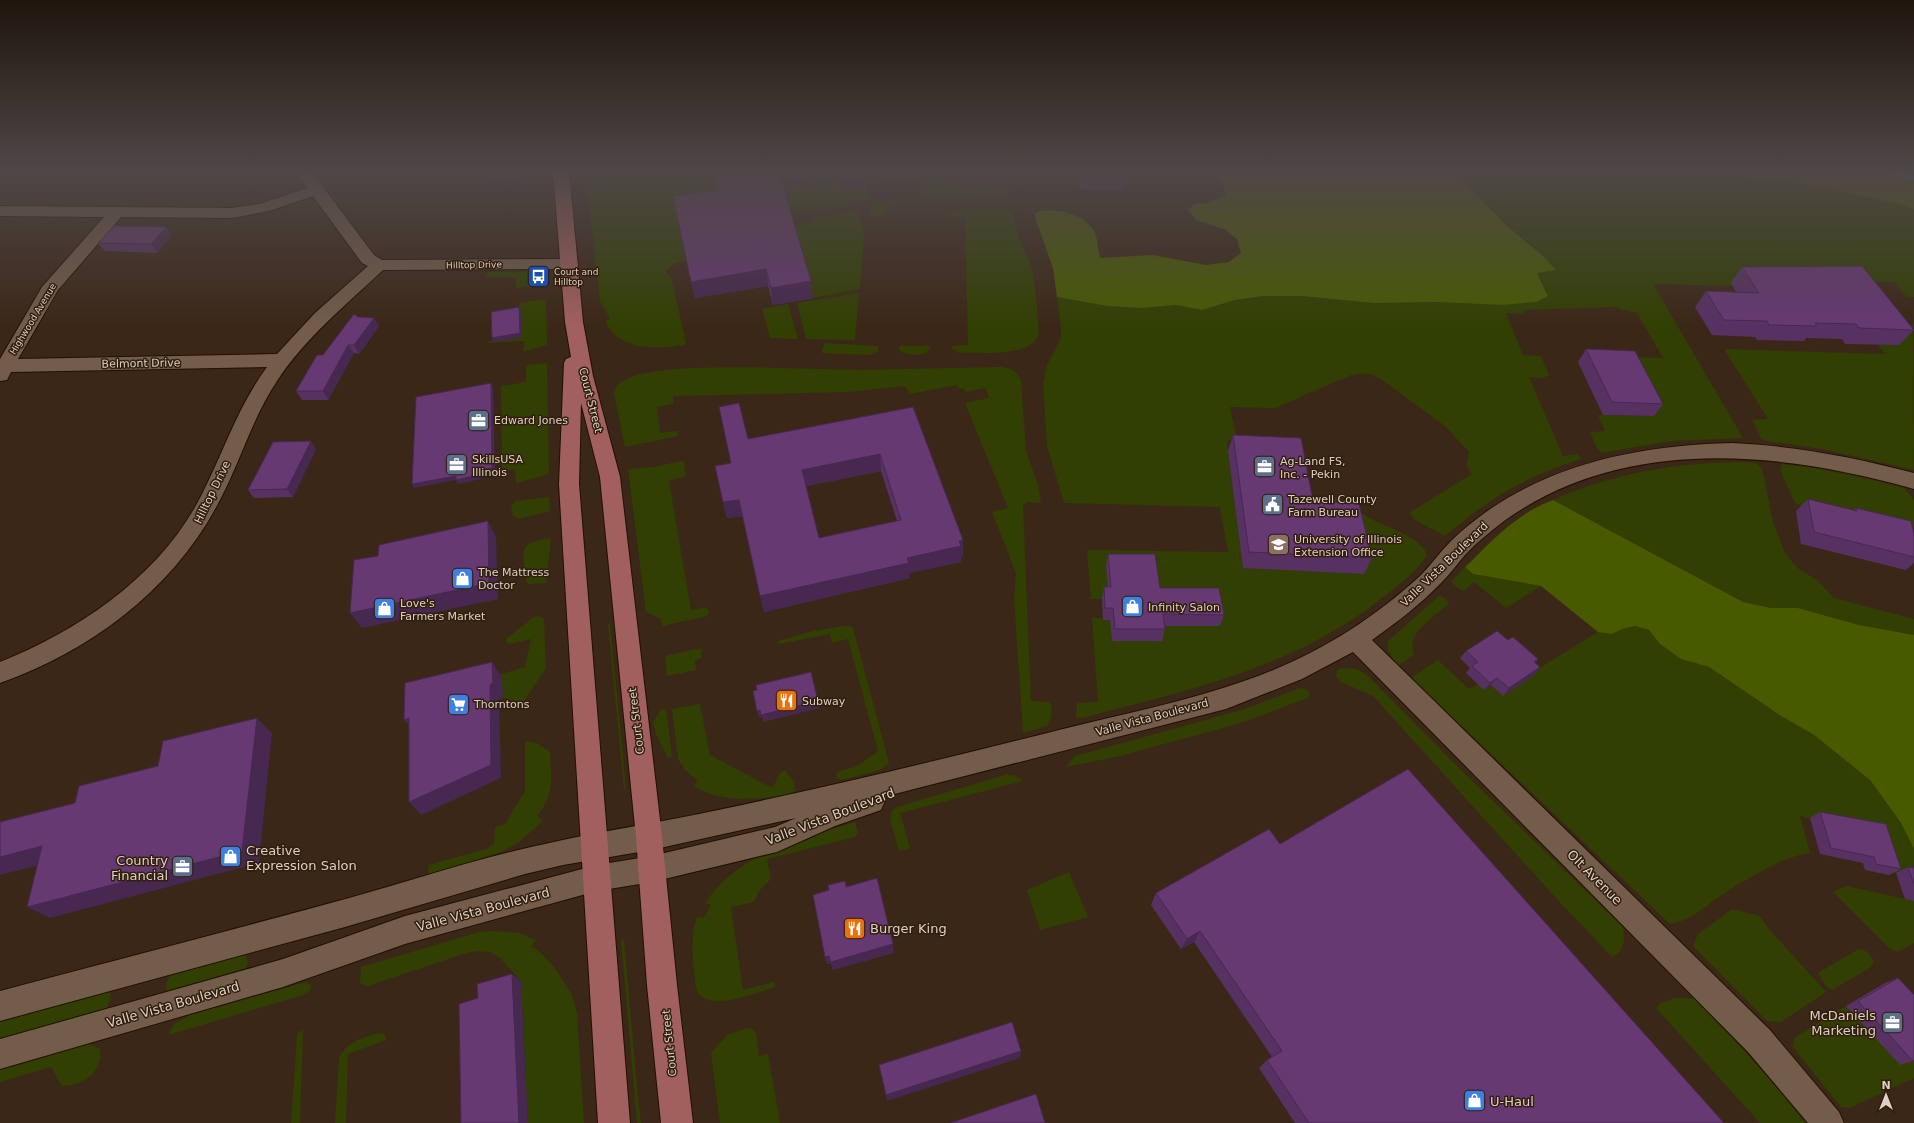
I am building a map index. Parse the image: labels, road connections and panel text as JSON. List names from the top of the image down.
{
  "streets": {
    "main road": ["Court Street"],
    "street": [
      "Hilltop Drive",
      "Highwood Avenue",
      "Belmont Drive",
      "Valle Vista Boulevard",
      "Olt Avenue"
    ]
  },
  "crossings": [
    ["Hilltop Drive", "Belmont Drive"],
    ["Hilltop Drive", "Court Street"],
    ["Highwood Avenue", "Belmont Drive"],
    ["Court Street", "Valle Vista Boulevard"],
    ["Valle Vista Boulevard", "Olt Avenue"]
  ],
  "places": {
    "bus stop": ["Court and Hilltop"],
    "office": [
      "Edward Jones",
      "SkillsUSA Illinois",
      "Ag-Land FS, Inc. - Pekin",
      "Country Financial",
      "McDaniels Marketing"
    ],
    "public building": ["Tazewell County Farm Bureau"],
    "school or university": ["University of Illinois Extension Office"],
    "shop": [
      "The Mattress Doctor",
      "Infinity Salon",
      "Love's Farmers Market",
      "Creative Expression Salon",
      "U-Haul"
    ],
    "restaurant": ["Subway", "Burger King"],
    "supermarket": ["Thorntons"]
  },
  "north": "top"
}
